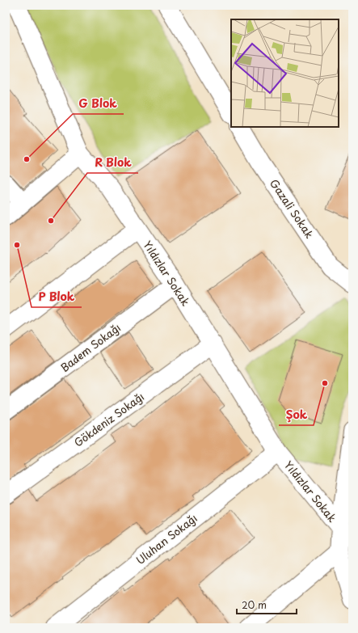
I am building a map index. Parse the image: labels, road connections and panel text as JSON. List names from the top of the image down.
{
  "streets": {
    "street": [
      "Gazali Sokak",
      "Yıldızlar Sokak",
      "Badem Sokağı",
      "Gökdeniz Sokağı",
      "Uluhan Sokağı"
    ]
  },
  "crossings": [
    ["Yıldızlar Sokak", "Badem Sokağı"],
    ["Yıldızlar Sokak", "Gökdeniz Sokağı"],
    ["Yıldızlar Sokak", "Uluhan Sokağı"]
  ],
  "places": [
    "G Blok",
    "R Blok",
    "P Blok",
    "Şok"
  ],
  "scale_bar": "20 m"
}
